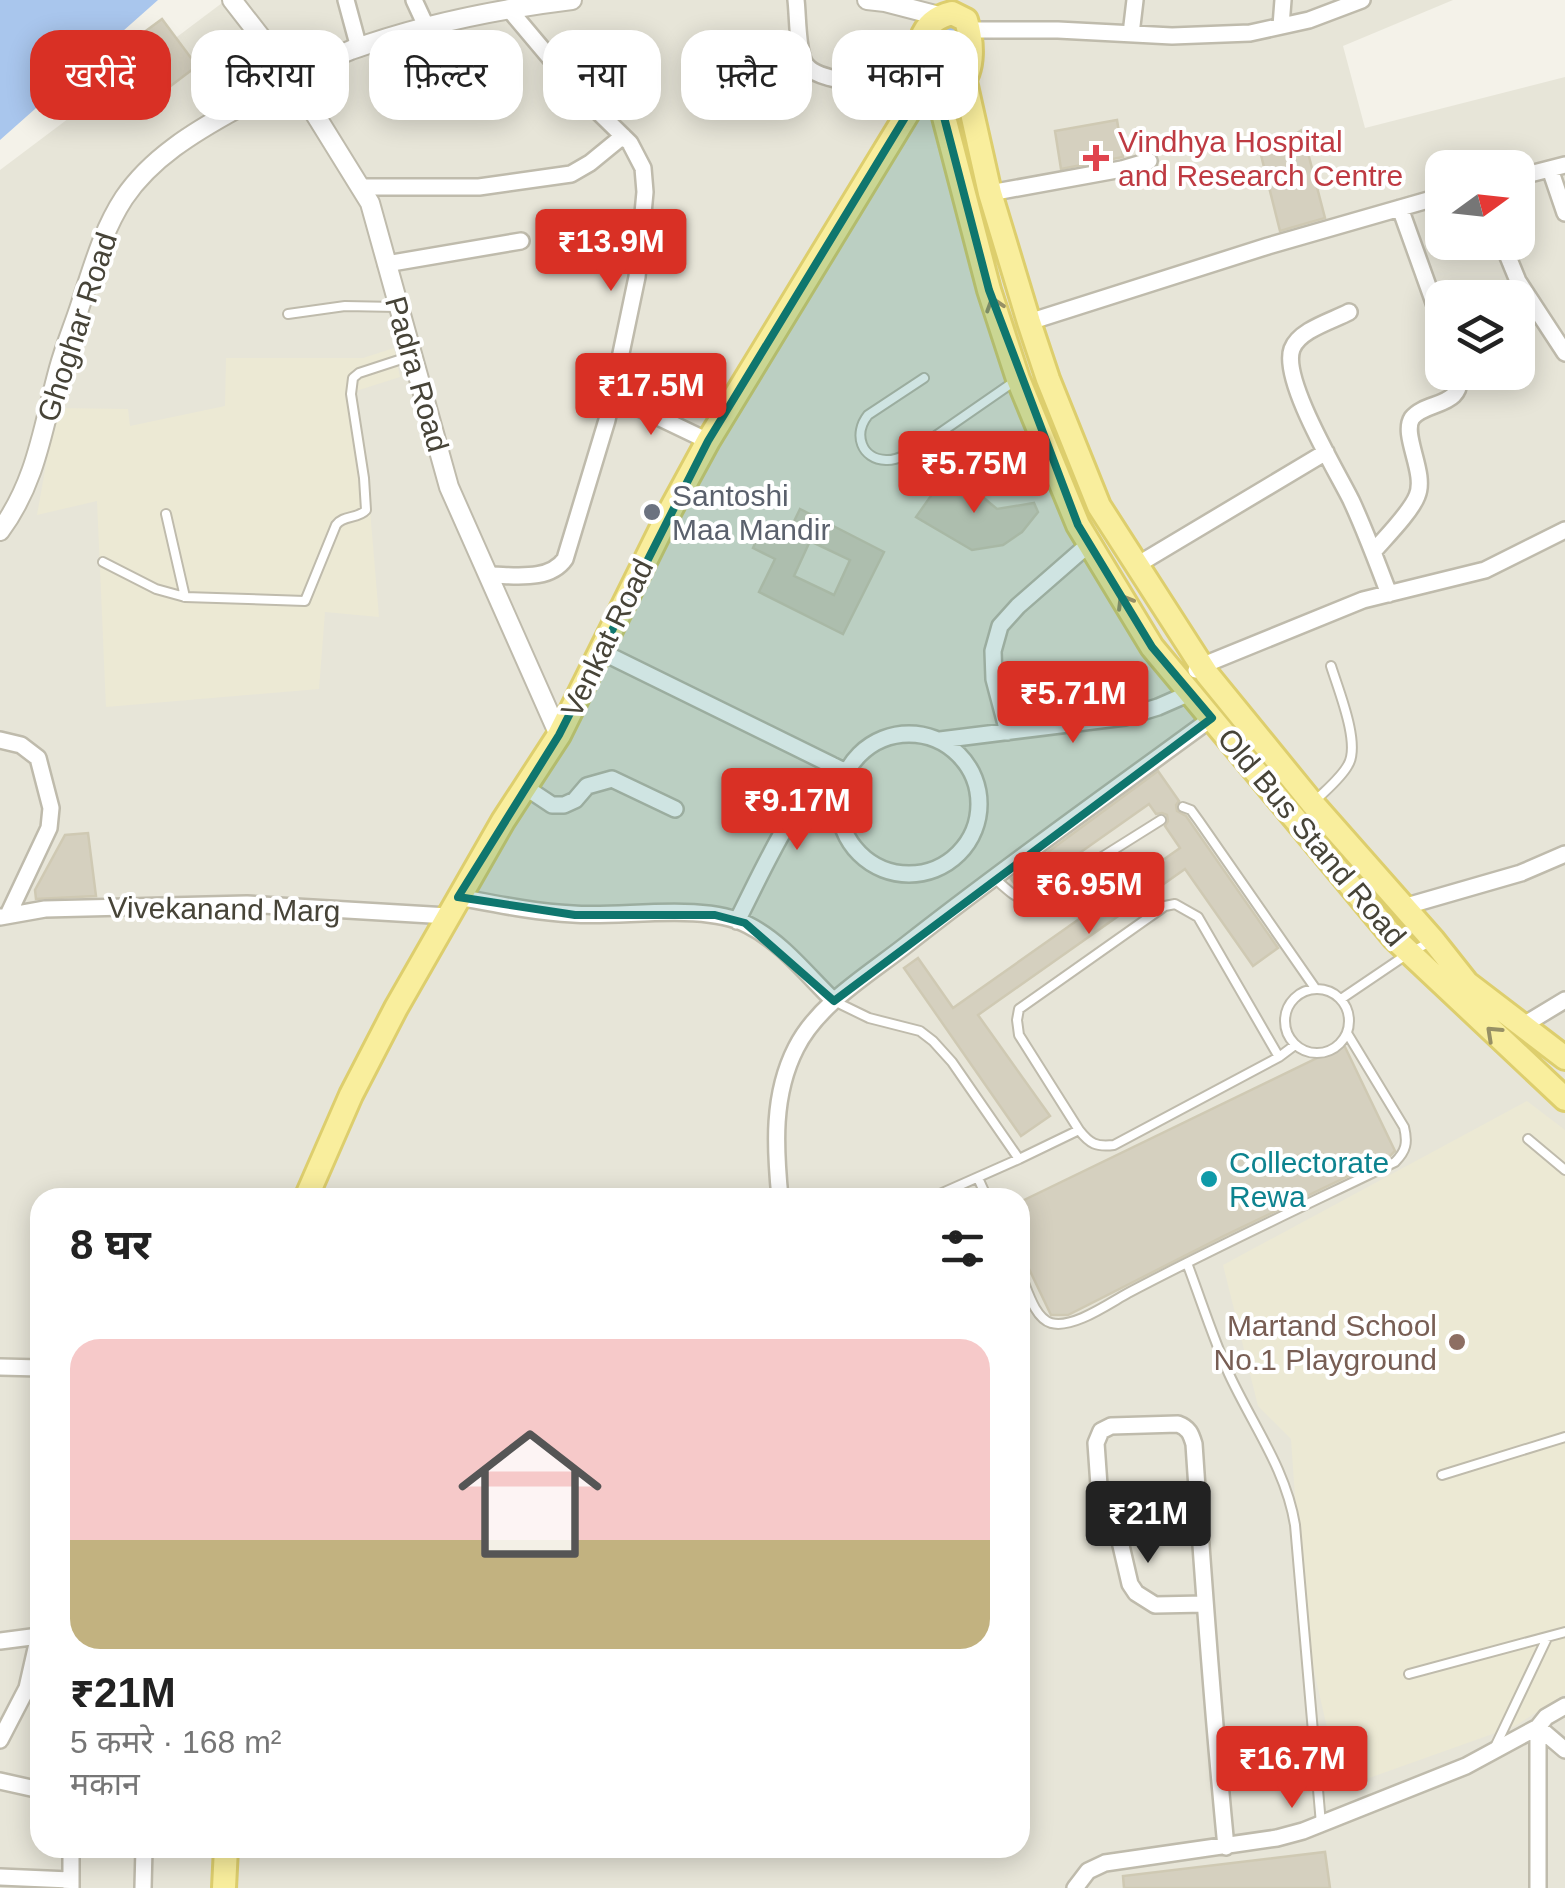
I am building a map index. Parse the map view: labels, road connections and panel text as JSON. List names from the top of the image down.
{
  "streets": {
    "main road": ["Venkat Road", "Old Bus Stand Road"],
    "street": ["Ghoghar Road", "Padra Road", "Vivekanand Marg"]
  },
  "crossings": [
    ["Padra Road", "Venkat Road"],
    ["Venkat Road", "Vivekanand Marg"]
  ],
  "places": {
    "health": ["Vindhya Hospital and Research Centre"],
    "other": ["Santoshi Maa Mandir", "Collectorate Rewa", "Martand School No.1 Playground"]
  },
  "north": "right",
  "page": {
    "chip": [
      "खरीदें",
      "किराया",
      "फ़िल्टर",
      "नया",
      "फ़्लैट",
      "मकान"
    ],
    "price": [
      "₹13.9M",
      "₹17.5M",
      "₹5.75M",
      "₹5.71M",
      "₹9.17M",
      "₹6.95M",
      "₹21M",
      "₹16.7M"
    ],
    "heading": "8 घर",
    "list": [
      {
        "name": "₹21M",
        "note": "5 कमरे · 168 m² · मकान"
      }
    ]
  }
}
